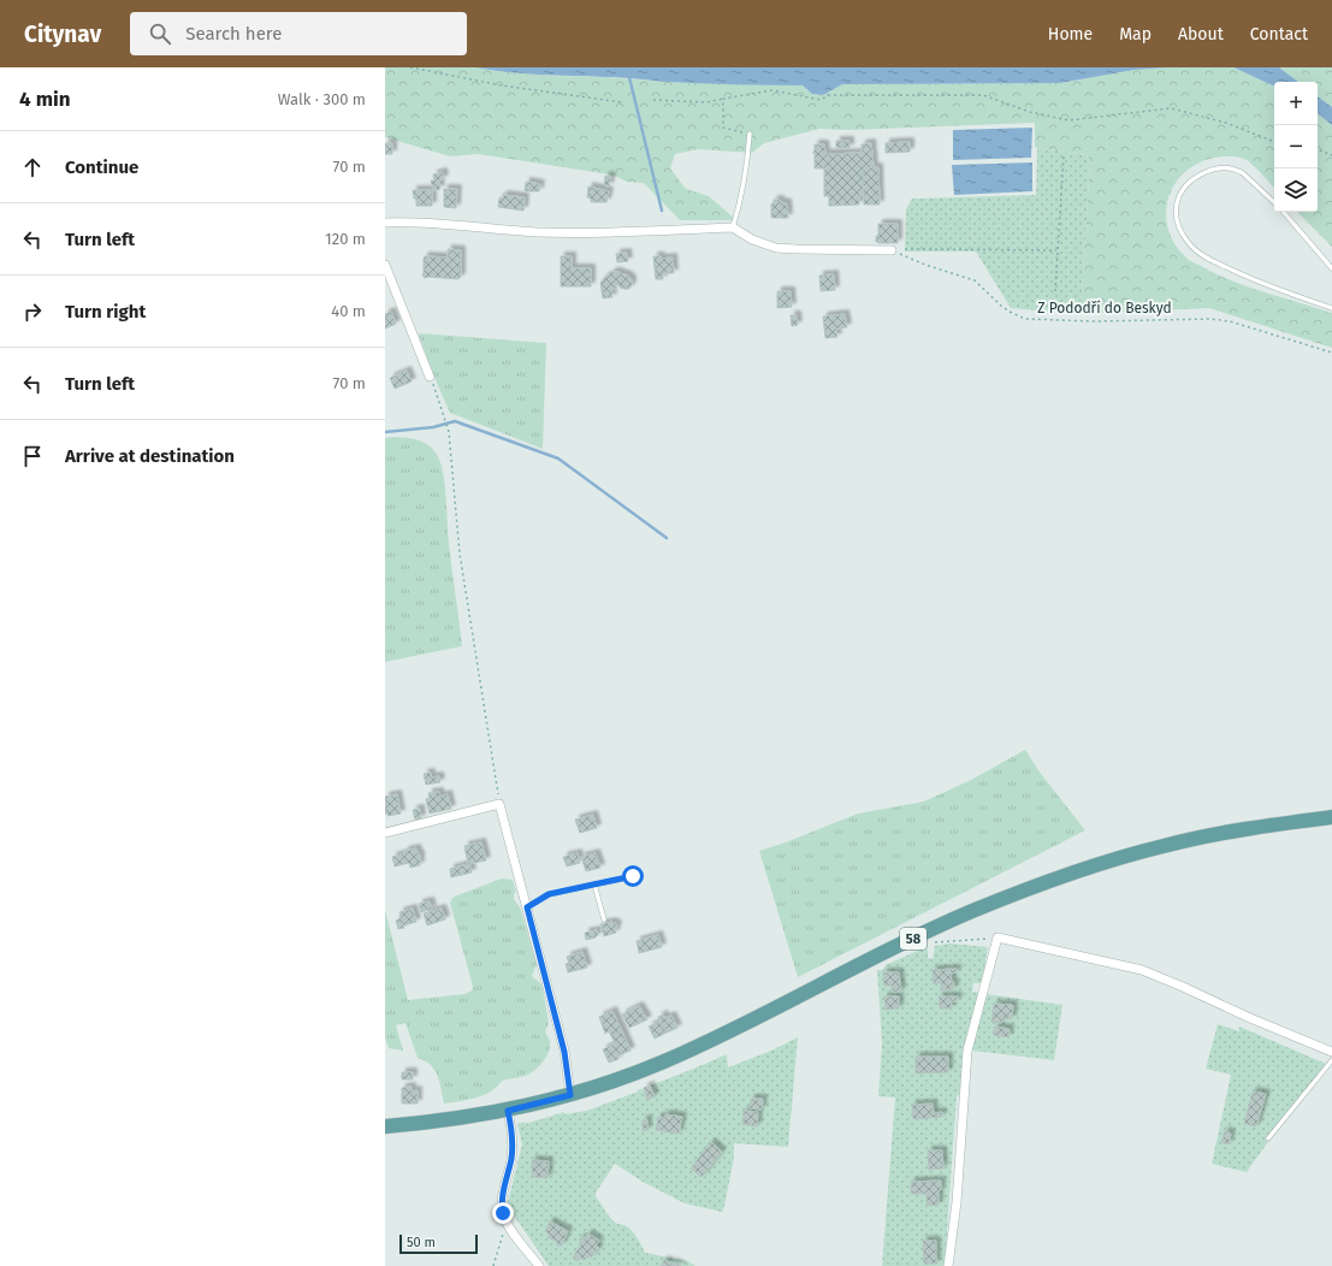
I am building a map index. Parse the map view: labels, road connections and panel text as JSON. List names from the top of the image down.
{
  "streets": {
    "main road": ["58"],
    "path": ["Z Pododří do Beskyd"]
  },
  "scale_bar": "50 m",
  "page": {
    "header": "Citynav",
    "search": "Search here",
    "nav": [
      "Home",
      "Map",
      "About",
      "Contact"
    ],
    "heading": ["4 min", "Walk · 300 m"],
    "map_buttons": ["+", "−"],
    "list": [
      ["Continue", "70 m"],
      ["Turn left", "120 m"],
      ["Turn right", "40 m"],
      ["Turn left", "70 m"],
      "Arrive at destination"
    ],
    "scale": "50 m"
  }
}
